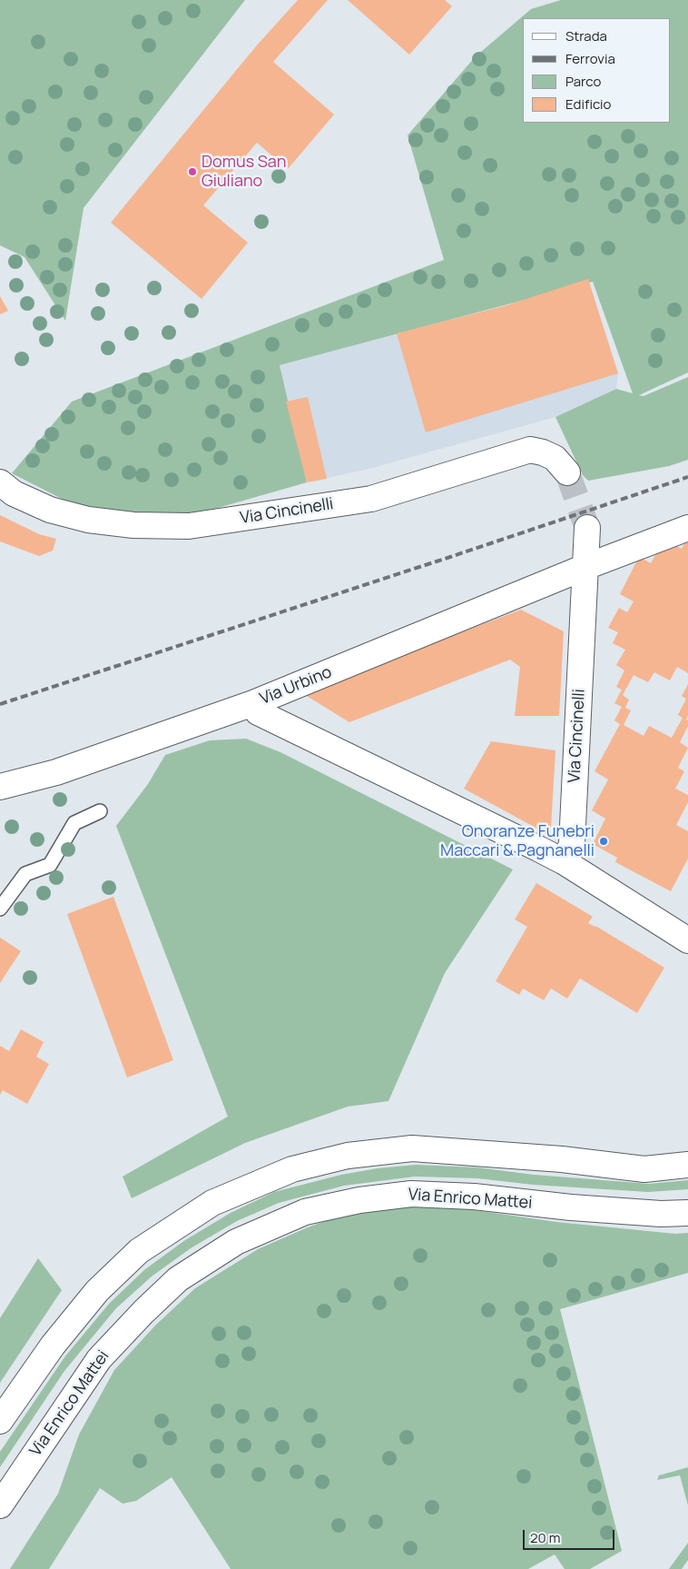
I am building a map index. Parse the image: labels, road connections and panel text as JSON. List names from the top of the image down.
{
  "streets": {
    "street": ["Via Cincinelli", "Via Urbino", "Via Enrico Mattei"]
  },
  "crossings": [
    ["Via Cincinelli", "Via Urbino"]
  ],
  "places": ["Domus San Giuliano", "Onoranze Funebri Maccari & Pagnanelli"],
  "legend": [
    "Strada",
    "Ferrovia",
    "Parco",
    "Edificio"
  ],
  "scale_bar": "20 m"
}
